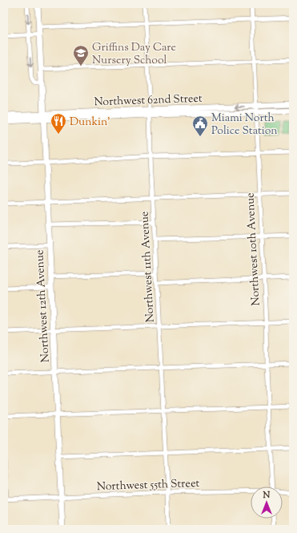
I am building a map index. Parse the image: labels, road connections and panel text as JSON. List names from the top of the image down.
{
  "streets": {
    "main road": ["Northwest 62nd Street", "Northwest 12th Avenue"],
    "street": ["Northwest 10th Avenue", "Northwest 11th Avenue", "Northwest 55th Street"]
  },
  "crossings": [
    ["Northwest 62nd Street", "Northwest 10th Avenue"],
    ["Northwest 62nd Street", "Northwest 11th Avenue"],
    ["Northwest 62nd Street", "Northwest 12th Avenue"],
    ["Northwest 11th Avenue", "Northwest 55th Street"],
    ["Northwest 12th Avenue", "Northwest 55th Street"]
  ],
  "places": {
    "school or university": ["Griffins Day Care Nursery School"],
    "restaurant": ["Dunkin'"],
    "public building": ["Miami North Police Station"]
  },
  "north": "top"
}
